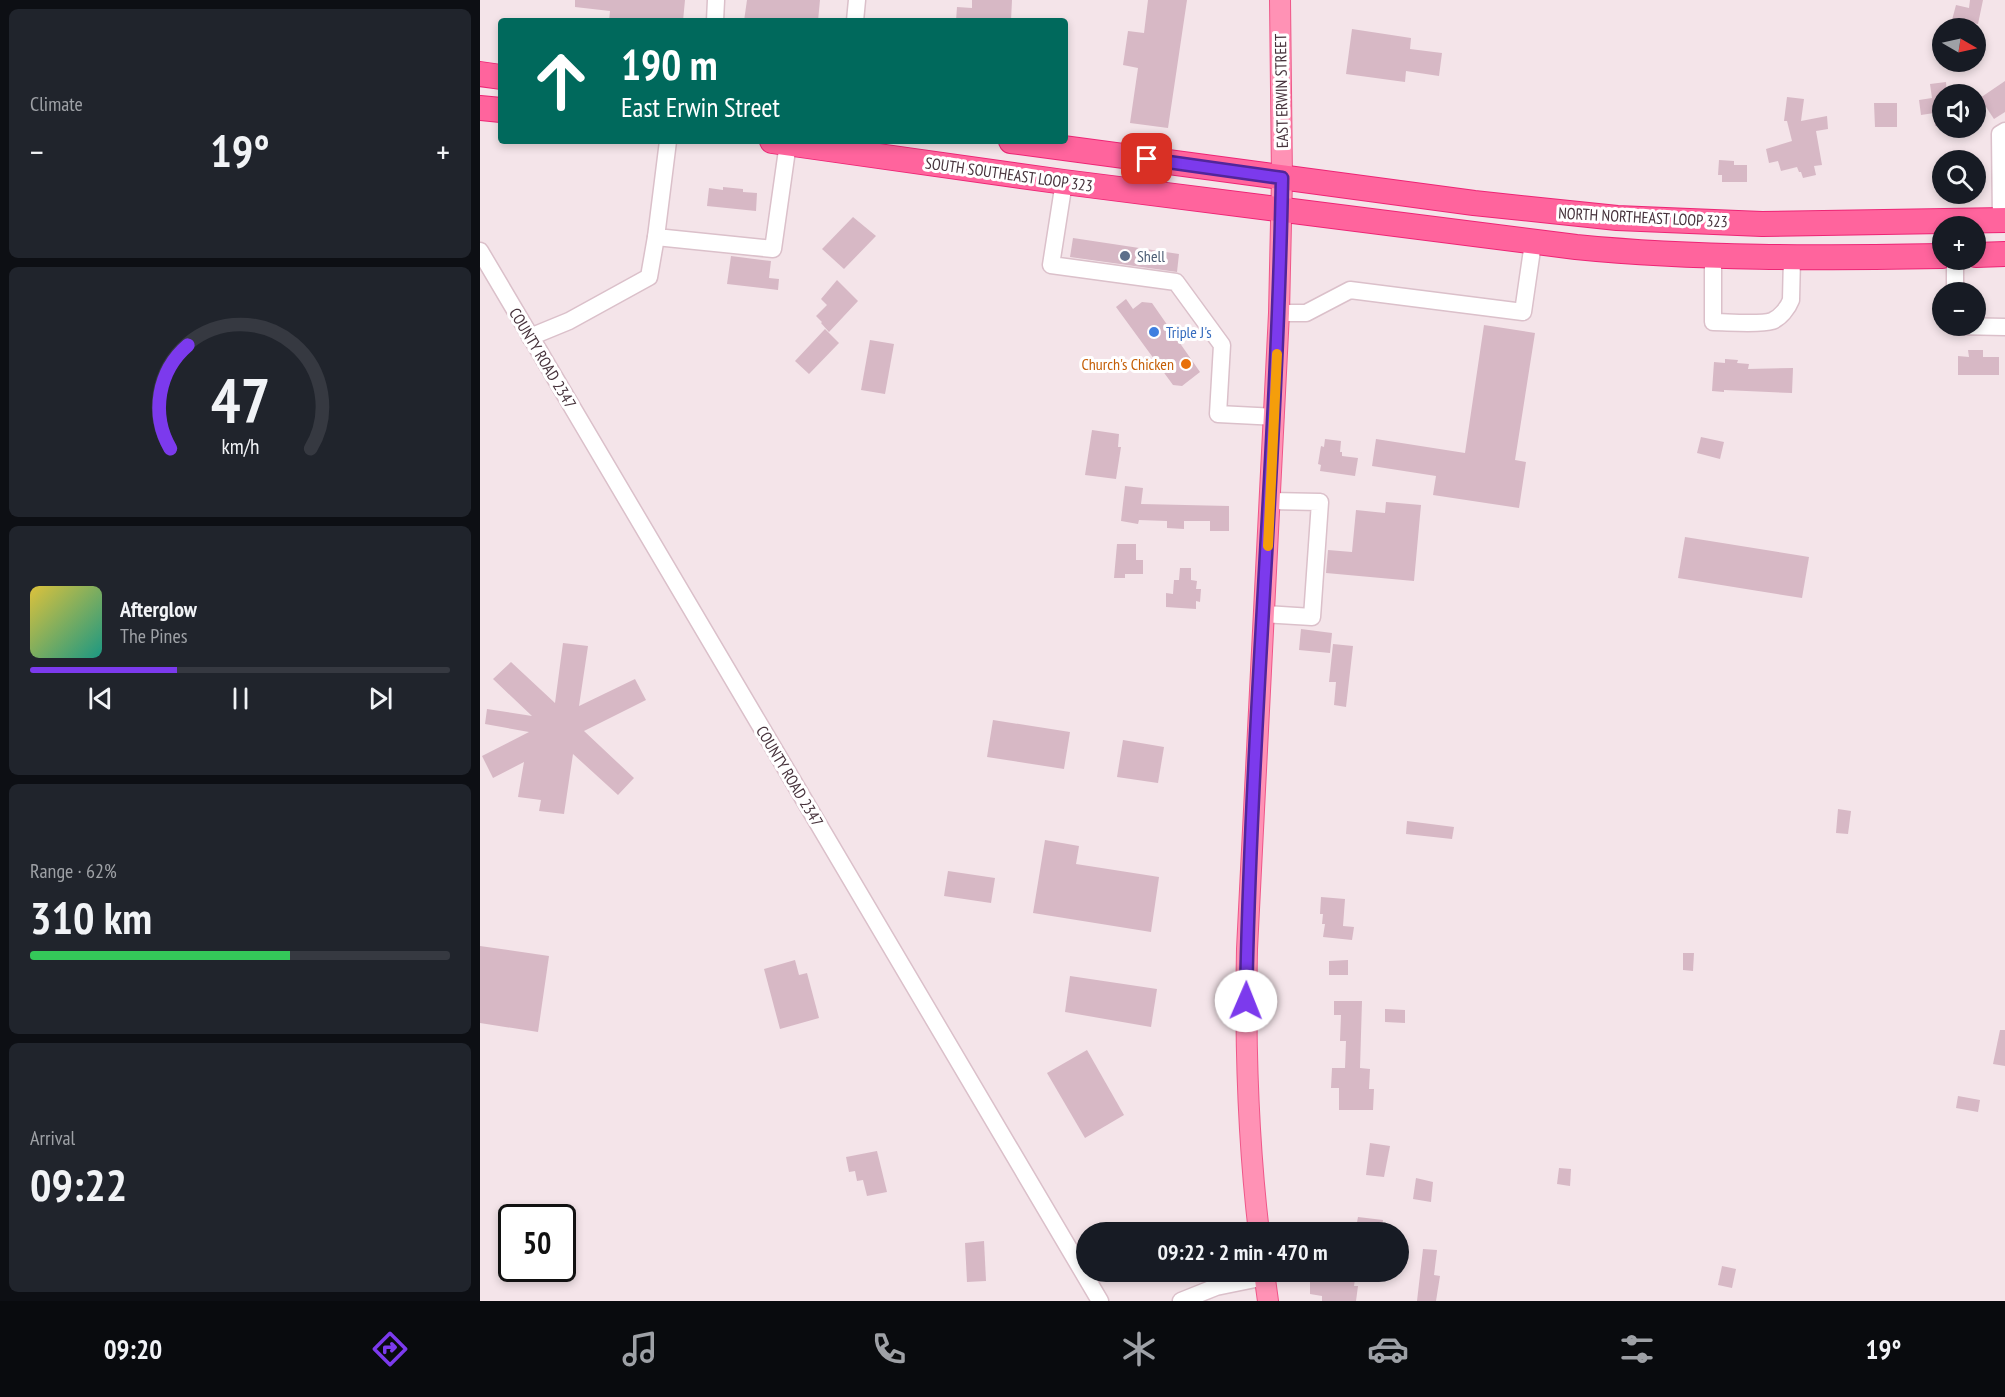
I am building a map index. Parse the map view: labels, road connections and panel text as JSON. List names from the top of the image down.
{
  "streets": {
    "highway": ["SOUTH SOUTHEAST LOOP 323", "NORTH NORTHEAST LOOP 323"],
    "main road": ["EAST ERWIN STREET"],
    "street": ["COUNTY ROAD 2347"]
  },
  "crossings": [
    ["EAST ERWIN STREET", "SOUTH SOUTHEAST LOOP 323"],
    ["EAST ERWIN STREET", "NORTH NORTHEAST LOOP 323"],
    ["SOUTH SOUTHEAST LOOP 323", "NORTH NORTHEAST LOOP 323"]
  ],
  "places": ["Shell", "Triple J's", "Church's Chicken"],
  "north": "right",
  "page": {
    "tile": [
      "Climate",
      ["Range · 62%", "310 km"],
      ["Arrival", "09:22"]
    ],
    "map_buttons": ["+", "−"],
    "turn": ["190 m", "East Erwin Street"],
    "heat": ["−", "19°", "+"],
    "song": ["Afterglow", "The Pines"],
    "limit": "50",
    "trip": "09:22 · 2 min · 470 m",
    "tabs": ["09:20", "19°"],
    "gauge": ["47", "km/h"]
  }
}
